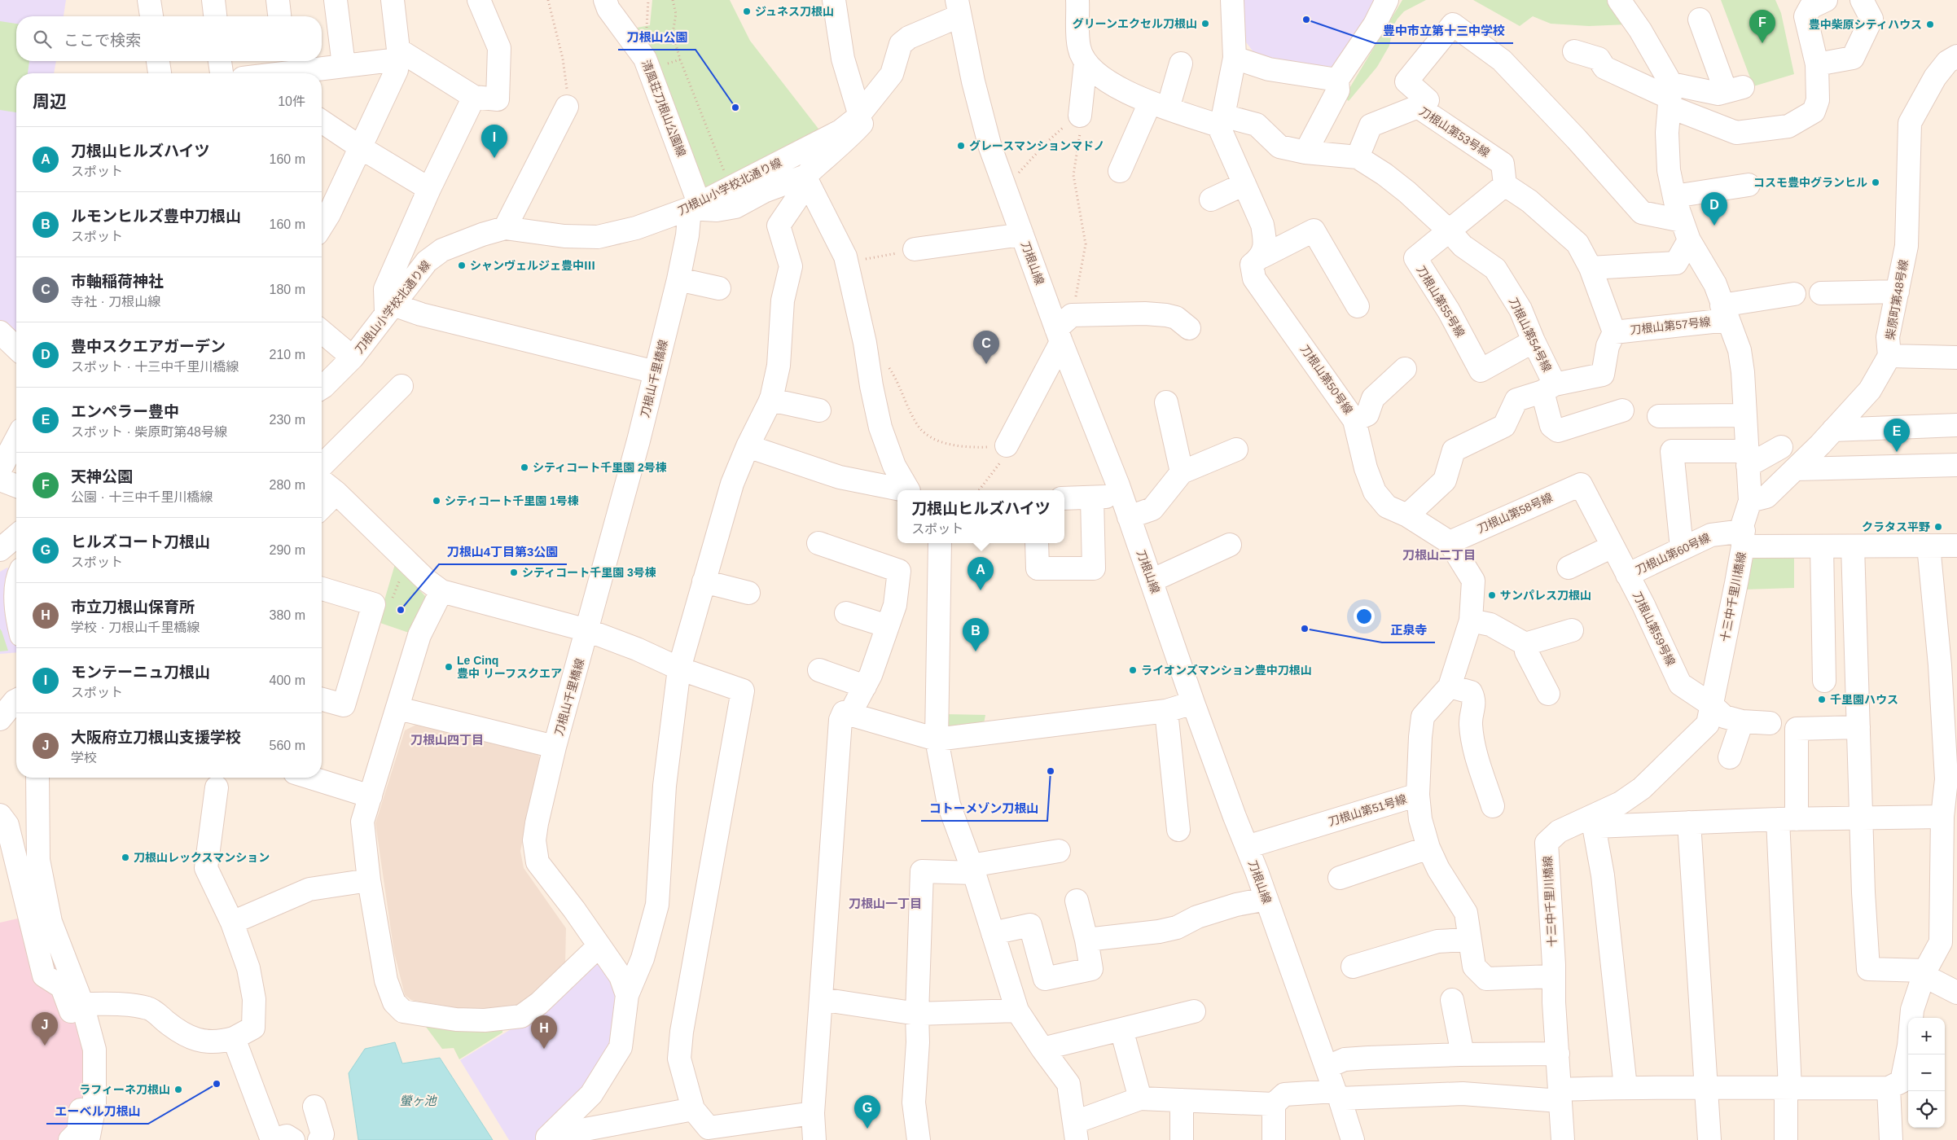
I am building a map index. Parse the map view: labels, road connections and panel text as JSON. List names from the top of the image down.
{
  "streets": {
    "street": [
      "清風荘刀根山公園線",
      "刀根山第53号線",
      "刀根山小学校北通り線",
      "刀根山線",
      "柴原町第48号線",
      "刀根山第55号線",
      "刀根山第57号線",
      "刀根山第54号線",
      "刀根山千里橋線",
      "刀根山第50号線",
      "刀根山第58号線",
      "刀根山第60号線",
      "十三中千里川橋線",
      "刀根山第59号線",
      "刀根山第51号線"
    ]
  },
  "crossings": [
    ["清風荘刀根山公園線", "刀根山小学校北通り線"],
    ["清風荘刀根山公園線", "刀根山千里橋線"],
    ["刀根山第53号線", "刀根山第55号線"],
    ["刀根山第53号線", "刀根山第54号線"],
    ["刀根山小学校北通り線", "刀根山線"],
    ["刀根山小学校北通り線", "刀根山千里橋線"],
    ["刀根山線", "刀根山第51号線"],
    ["柴原町第48号線", "十三中千里川橋線"],
    ["刀根山第55号線", "刀根山第54号線"],
    ["刀根山第57号線", "十三中千里川橋線"],
    ["刀根山第50号線", "刀根山第58号線"],
    ["刀根山第50号線", "刀根山第51号線"],
    ["刀根山第58号線", "刀根山第59号線"],
    ["刀根山第60号線", "十三中千里川橋線"],
    ["刀根山第60号線", "刀根山第59号線"],
    ["十三中千里川橋線", "刀根山第59号線"],
    ["十三中千里川橋線", "刀根山第51号線"]
  ],
  "districts": ["刀根山二丁目", "刀根山四丁目", "刀根山一丁目"],
  "water": ["螢ヶ池"],
  "places": [
    "ジュネス刀根山",
    "豊中市立第十三中学校",
    "グリーンエクセル刀根山",
    "豊中柴原シティハウス",
    "刀根山公園",
    "グレースマンションマドノ",
    "コスモ豊中グランヒル",
    "シャンヴェルジェ豊中Ⅲ",
    "シティコート千里園 2号棟",
    "シティコート千里園 1号棟",
    "クラタス平野",
    "シティコート千里園 3号棟",
    "サンパレス刀根山",
    "刀根山4丁目第3公園",
    "正泉寺",
    "Le Cinq 豊中 リーフスクエア",
    "ライオンズマンション豊中刀根山",
    "千里園ハウス",
    "コトーメゾン刀根山",
    "刀根山レックスマンション",
    "エーベル刀根山",
    "ラフィーネ刀根山"
  ],
  "page": {
    "pins": [
      "F",
      "I",
      "D",
      "C",
      "E",
      "A",
      "B",
      "J",
      "H",
      "G"
    ],
    "search": "ここで検索",
    "heading": ["周辺", "10件"],
    "list": [
      {
        "mark": "A",
        "name": "刀根山ヒルズハイツ",
        "note": "スポット",
        "value": "160 m"
      },
      {
        "mark": "B",
        "name": "ルモンヒルズ豊中刀根山",
        "note": "スポット",
        "value": "160 m"
      },
      {
        "mark": "C",
        "name": "市軸稲荷神社",
        "note": "寺社 · 刀根山線",
        "value": "180 m"
      },
      {
        "mark": "D",
        "name": "豊中スクエアガーデン",
        "note": "スポット · 十三中千里川橋線",
        "value": "210 m"
      },
      {
        "mark": "E",
        "name": "エンペラー豊中",
        "note": "スポット · 柴原町第48号線",
        "value": "230 m"
      },
      {
        "mark": "F",
        "name": "天神公園",
        "note": "公園 · 十三中千里川橋線",
        "value": "280 m"
      },
      {
        "mark": "G",
        "name": "ヒルズコート刀根山",
        "note": "スポット",
        "value": "290 m"
      },
      {
        "mark": "H",
        "name": "市立刀根山保育所",
        "note": "学校 · 刀根山千里橋線",
        "value": "380 m"
      },
      {
        "mark": "I",
        "name": "モンテーニュ刀根山",
        "note": "スポット",
        "value": "400 m"
      },
      {
        "mark": "J",
        "name": "大阪府立刀根山支援学校",
        "note": "学校",
        "value": "560 m"
      }
    ],
    "popup": ["刀根山ヒルズハイツ", "スポット"],
    "map_buttons": ["+", "−"]
  }
}
